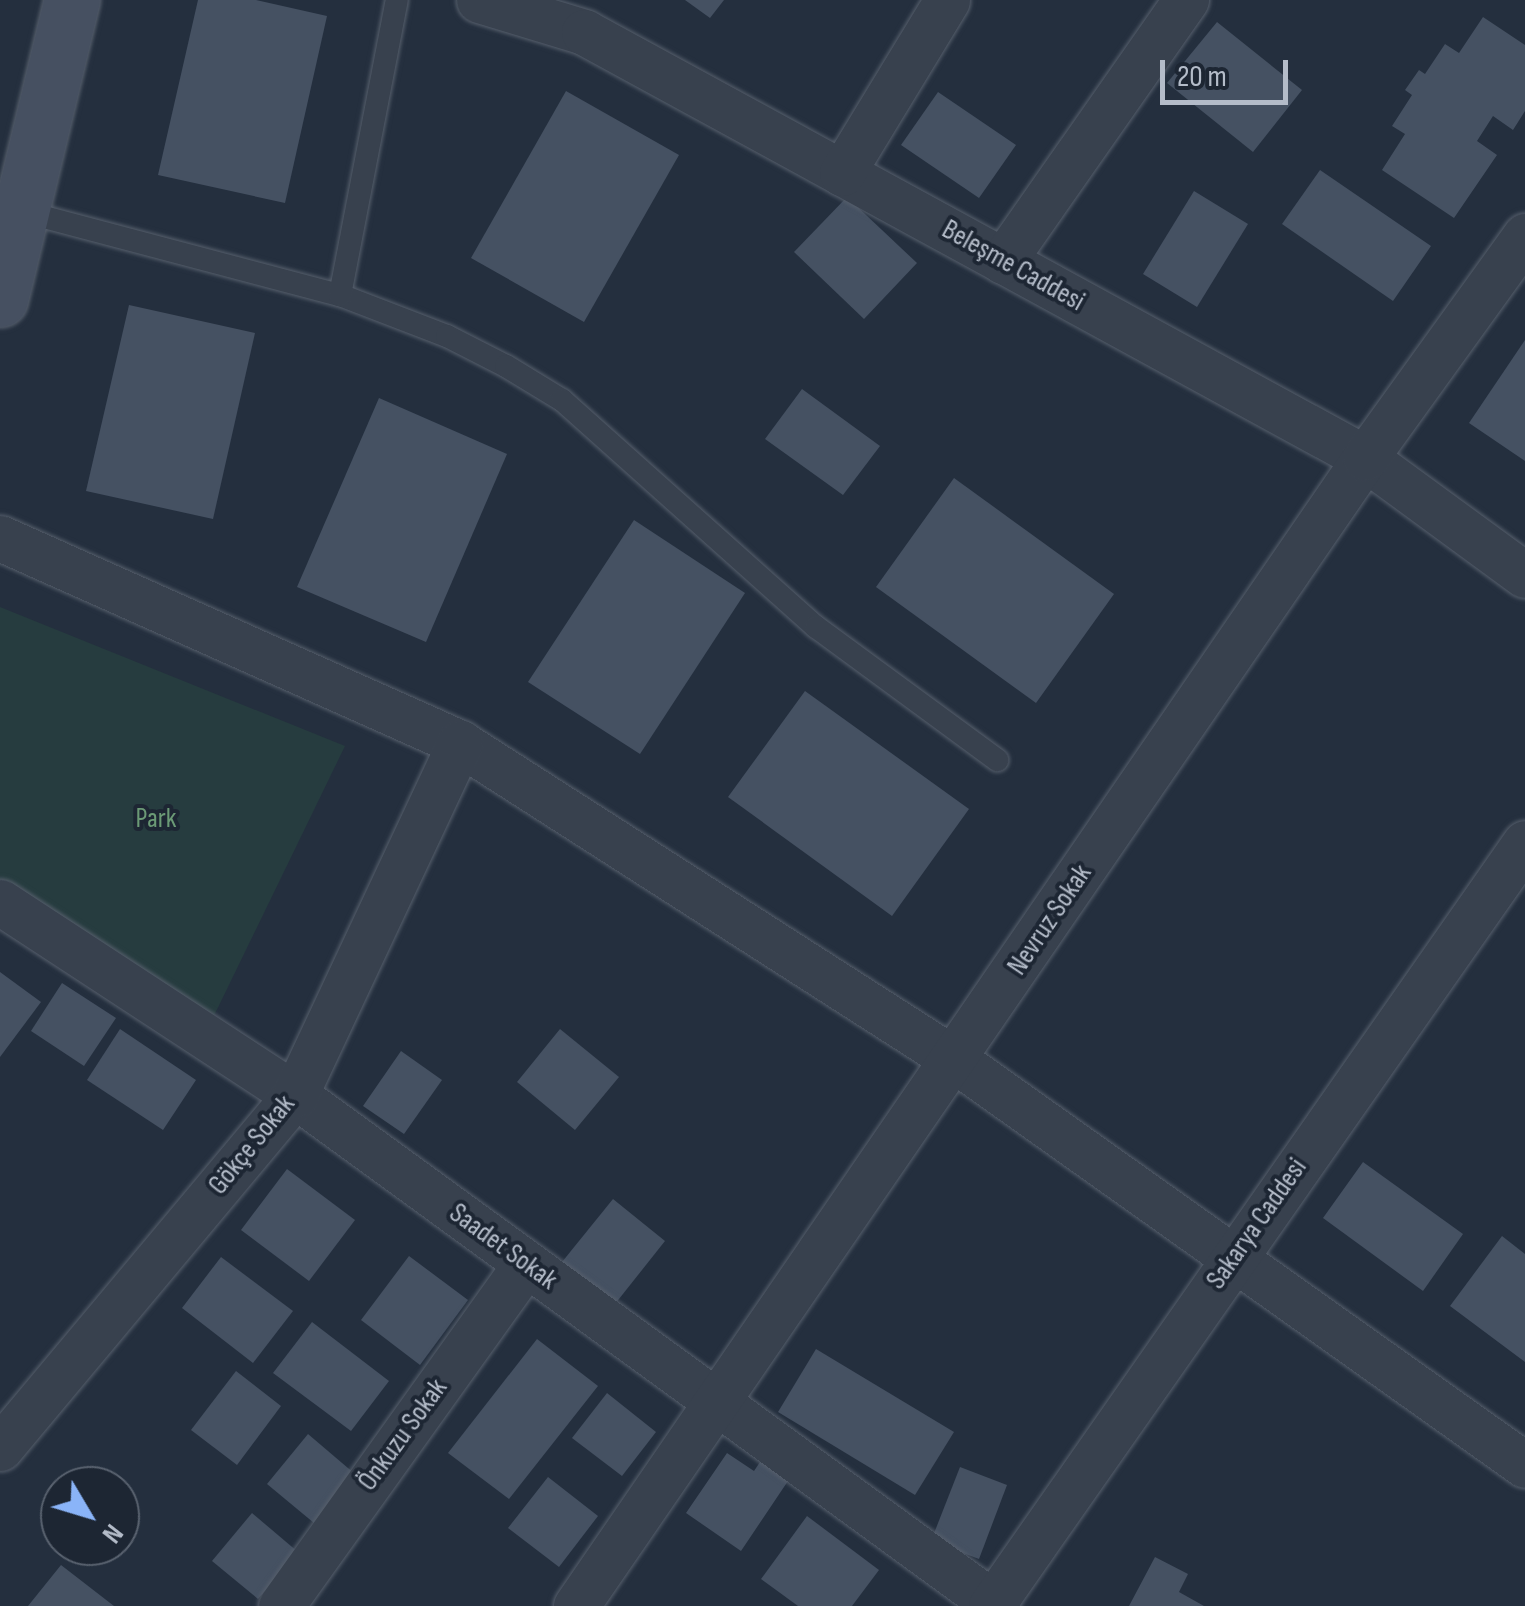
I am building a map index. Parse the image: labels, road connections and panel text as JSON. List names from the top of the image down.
{
  "streets": {
    "street": [
      "Beleşme Caddesi",
      "Nevruz Sokak",
      "Gökçe Sokak",
      "Sakarya Caddesi",
      "Saadet Sokak",
      "Önkuzu Sokak"
    ]
  },
  "crossings": [
    ["Beleşme Caddesi", "Nevruz Sokak"],
    ["Nevruz Sokak", "Saadet Sokak"],
    ["Gökçe Sokak", "Saadet Sokak"],
    ["Sakarya Caddesi", "Saadet Sokak"],
    ["Saadet Sokak", "Önkuzu Sokak"]
  ],
  "parks": ["Park"],
  "scale_bar": "20 m",
  "north": "bottom right"
}
